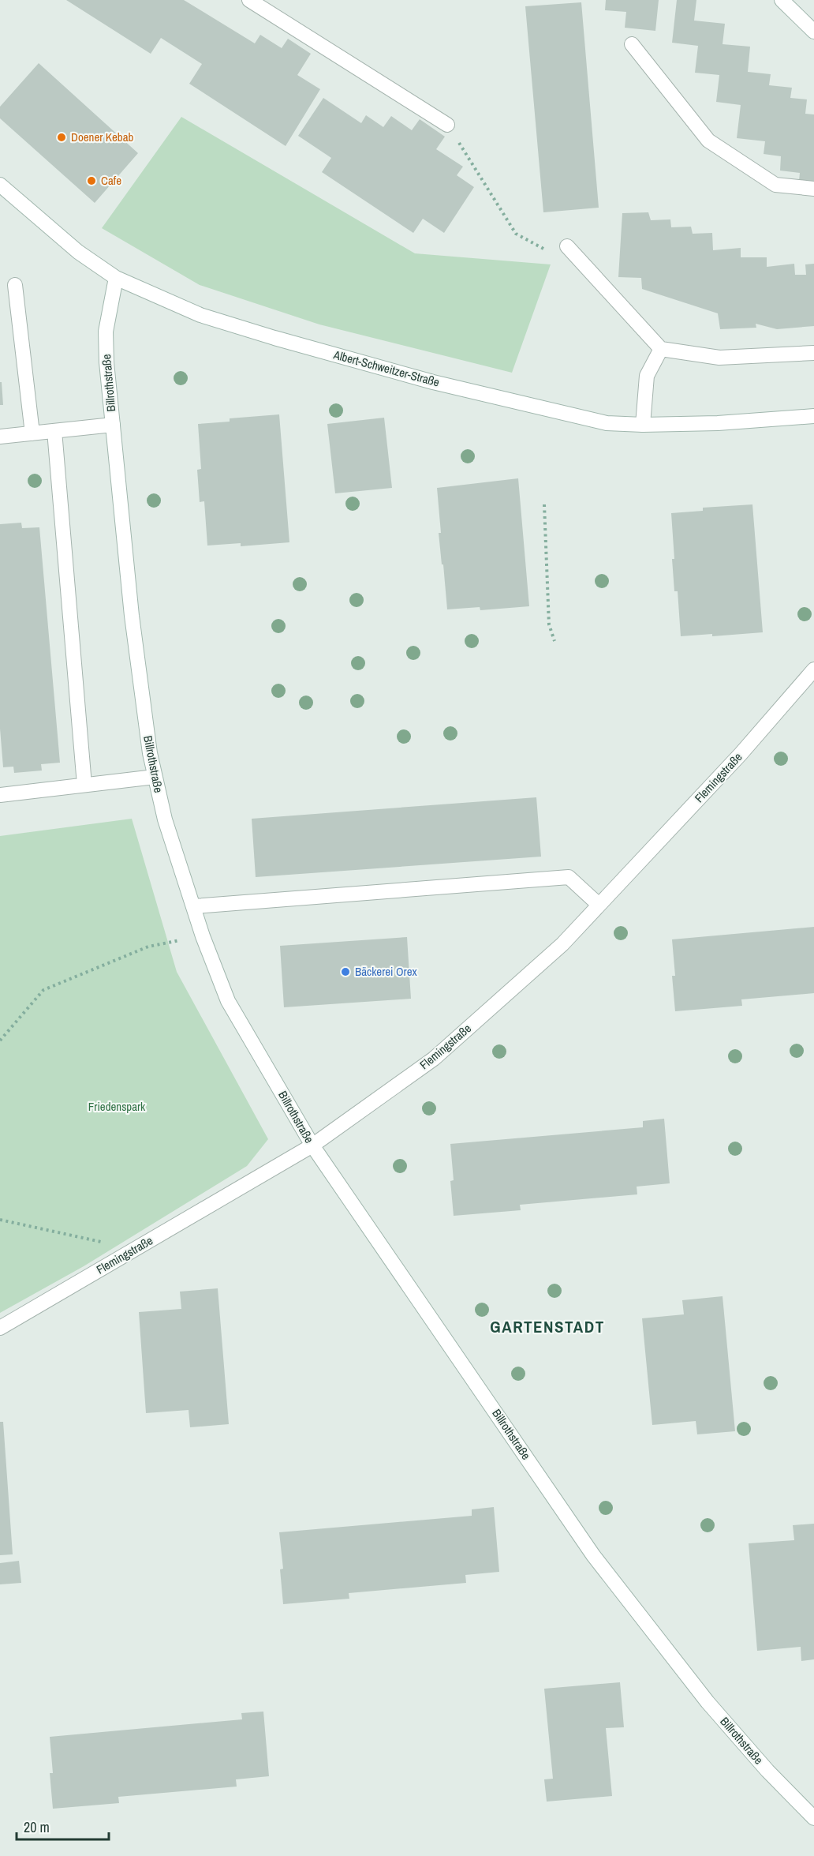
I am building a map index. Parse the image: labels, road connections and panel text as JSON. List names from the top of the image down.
{
  "streets": {
    "street": ["Albert-Schweitzer-Straße", "Billrothstraße", "Flemingstraße"]
  },
  "crossings": [
    ["Albert-Schweitzer-Straße", "Billrothstraße"],
    ["Billrothstraße", "Flemingstraße"]
  ],
  "districts": ["GARTENSTADT"],
  "parks": ["Friedenspark"],
  "places": ["Doener Kebab", "Cafe", "Bäckerei Orex"],
  "scale_bar": "20 m"
}
